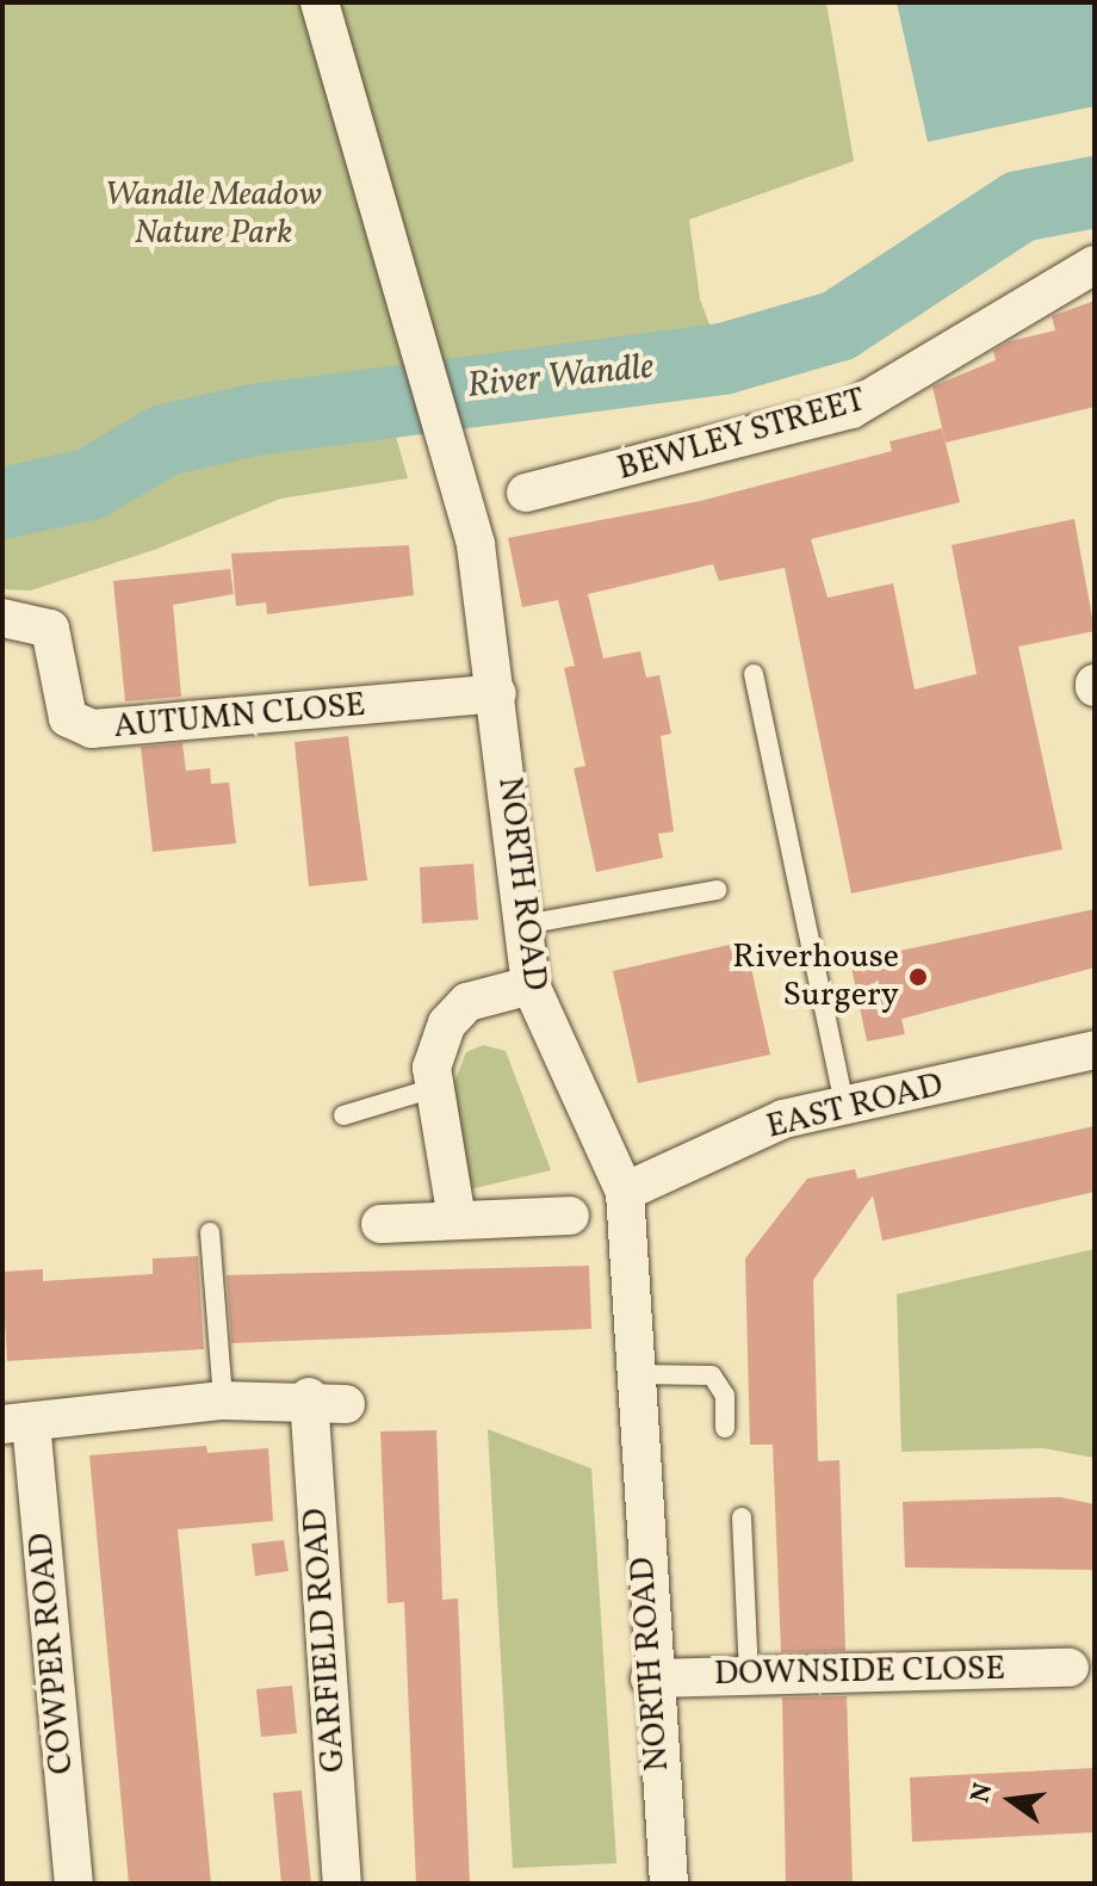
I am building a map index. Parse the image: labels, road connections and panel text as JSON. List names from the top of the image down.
{
  "streets": {
    "street": [
      "BEWLEY STREET",
      "AUTUMN CLOSE",
      "NORTH ROAD",
      "EAST ROAD",
      "GARFIELD ROAD",
      "COWPER ROAD",
      "DOWNSIDE CLOSE"
    ]
  },
  "crossings": [
    ["AUTUMN CLOSE", "NORTH ROAD"],
    ["NORTH ROAD", "EAST ROAD"],
    ["NORTH ROAD", "DOWNSIDE CLOSE"],
    ["GARFIELD ROAD", "COWPER ROAD"]
  ],
  "water": ["River Wandle"],
  "parks": ["Wandle Meadow Nature Park"],
  "places": ["Riverhouse Surgery"],
  "north": "left"
}
